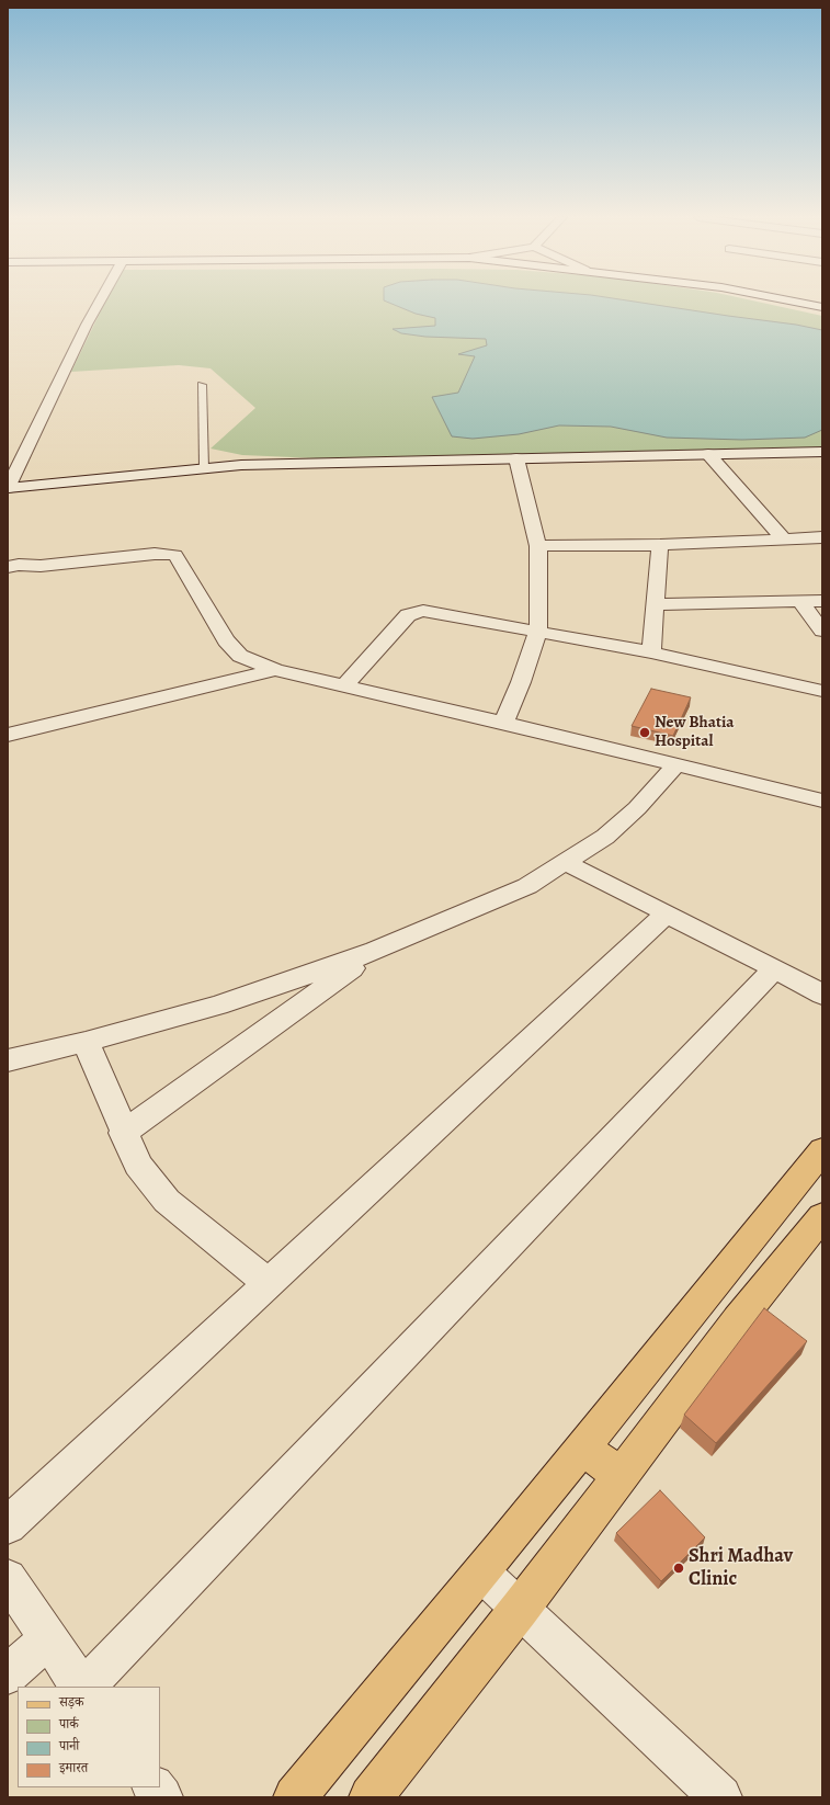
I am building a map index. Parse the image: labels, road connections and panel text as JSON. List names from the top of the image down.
{
  "places": ["New Bhatia Hospital", "Shri Madhav Clinic"],
  "legend": [
    "सड़क",
    "पार्क",
    "पानी",
    "इमारत"
  ]
}
